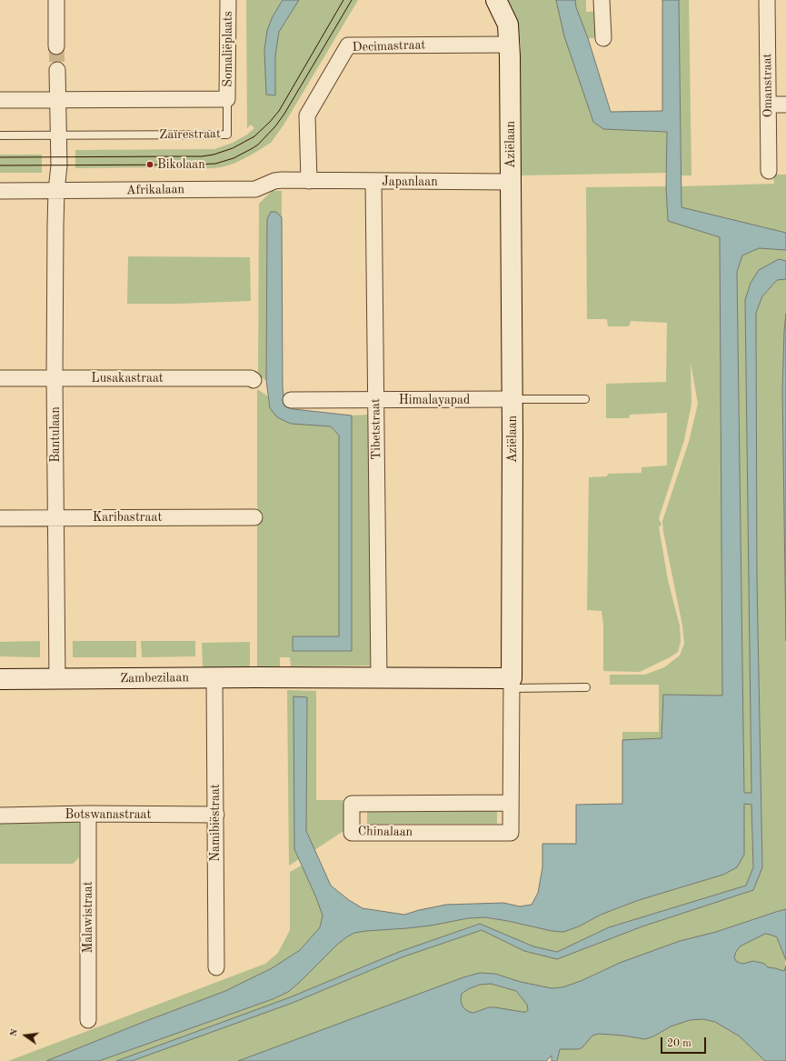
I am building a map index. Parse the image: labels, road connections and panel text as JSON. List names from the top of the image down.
{
  "streets": {
    "street": [
      "Decimastraat",
      "Somaliëplaats",
      "Omanstraat",
      "Aziëlaan",
      "Japanlaan",
      "Afrikalaan",
      "Lusakastraat",
      "Himalayapad",
      "Tibetstraat",
      "Bantulaan",
      "Karibastraat",
      "Zambezilaan",
      "Botswanastraat",
      "Namibiëstraat",
      "Chinalaan",
      "Malawistraat"
    ],
    "lane": ["Zaïrestraat"]
  },
  "crossings": [
    ["Decimastraat", "Aziëlaan"],
    ["Decimastraat", "Japanlaan"],
    ["Decimastraat", "Afrikalaan"],
    ["Somaliëplaats", "Zaïrestraat"],
    ["Aziëlaan", "Japanlaan"],
    ["Aziëlaan", "Himalayapad"],
    ["Aziëlaan", "Chinalaan"],
    ["Japanlaan", "Afrikalaan"],
    ["Japanlaan", "Tibetstraat"],
    ["Afrikalaan", "Bantulaan"],
    ["Lusakastraat", "Bantulaan"],
    ["Himalayapad", "Tibetstraat"],
    ["Tibetstraat", "Zambezilaan"],
    ["Bantulaan", "Karibastraat"],
    ["Bantulaan", "Zambezilaan"],
    ["Zambezilaan", "Namibiëstraat"],
    ["Botswanastraat", "Namibiëstraat"],
    ["Botswanastraat", "Malawistraat"]
  ],
  "places": ["Bikolaan"],
  "scale_bar": "20 m",
  "north": "left"
}
